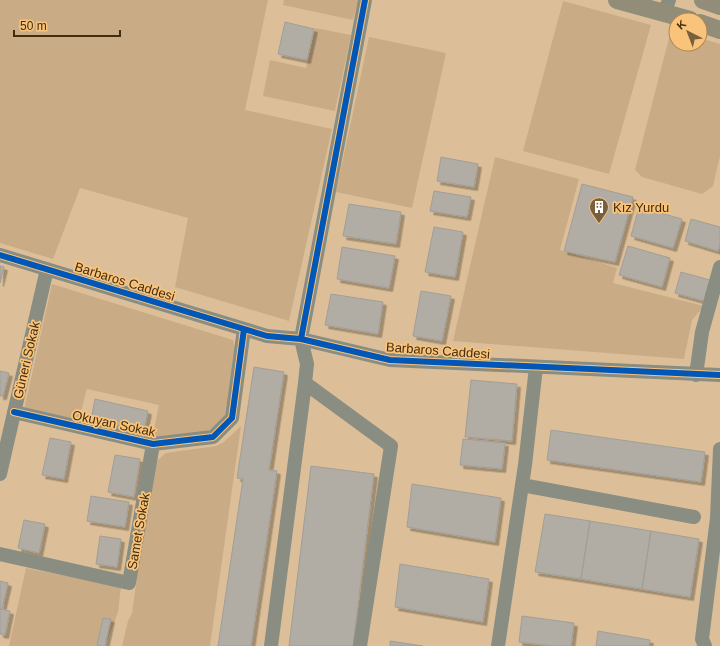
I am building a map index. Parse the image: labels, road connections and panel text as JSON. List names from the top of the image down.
{
  "streets": {
    "street": [
      "Barbaros Caddesi",
      "Güneri Sokak",
      "Okuyan Sokak",
      "Samet Sokak"
    ]
  },
  "crossings": [
    ["Barbaros Caddesi", "Güneri Sokak"],
    ["Barbaros Caddesi", "Okuyan Sokak"],
    ["Güneri Sokak", "Okuyan Sokak"],
    ["Okuyan Sokak", "Samet Sokak"]
  ],
  "places": {
    "building": ["Kız Yurdu"]
  },
  "scale_bar": "50 m",
  "north": "top left"
}
